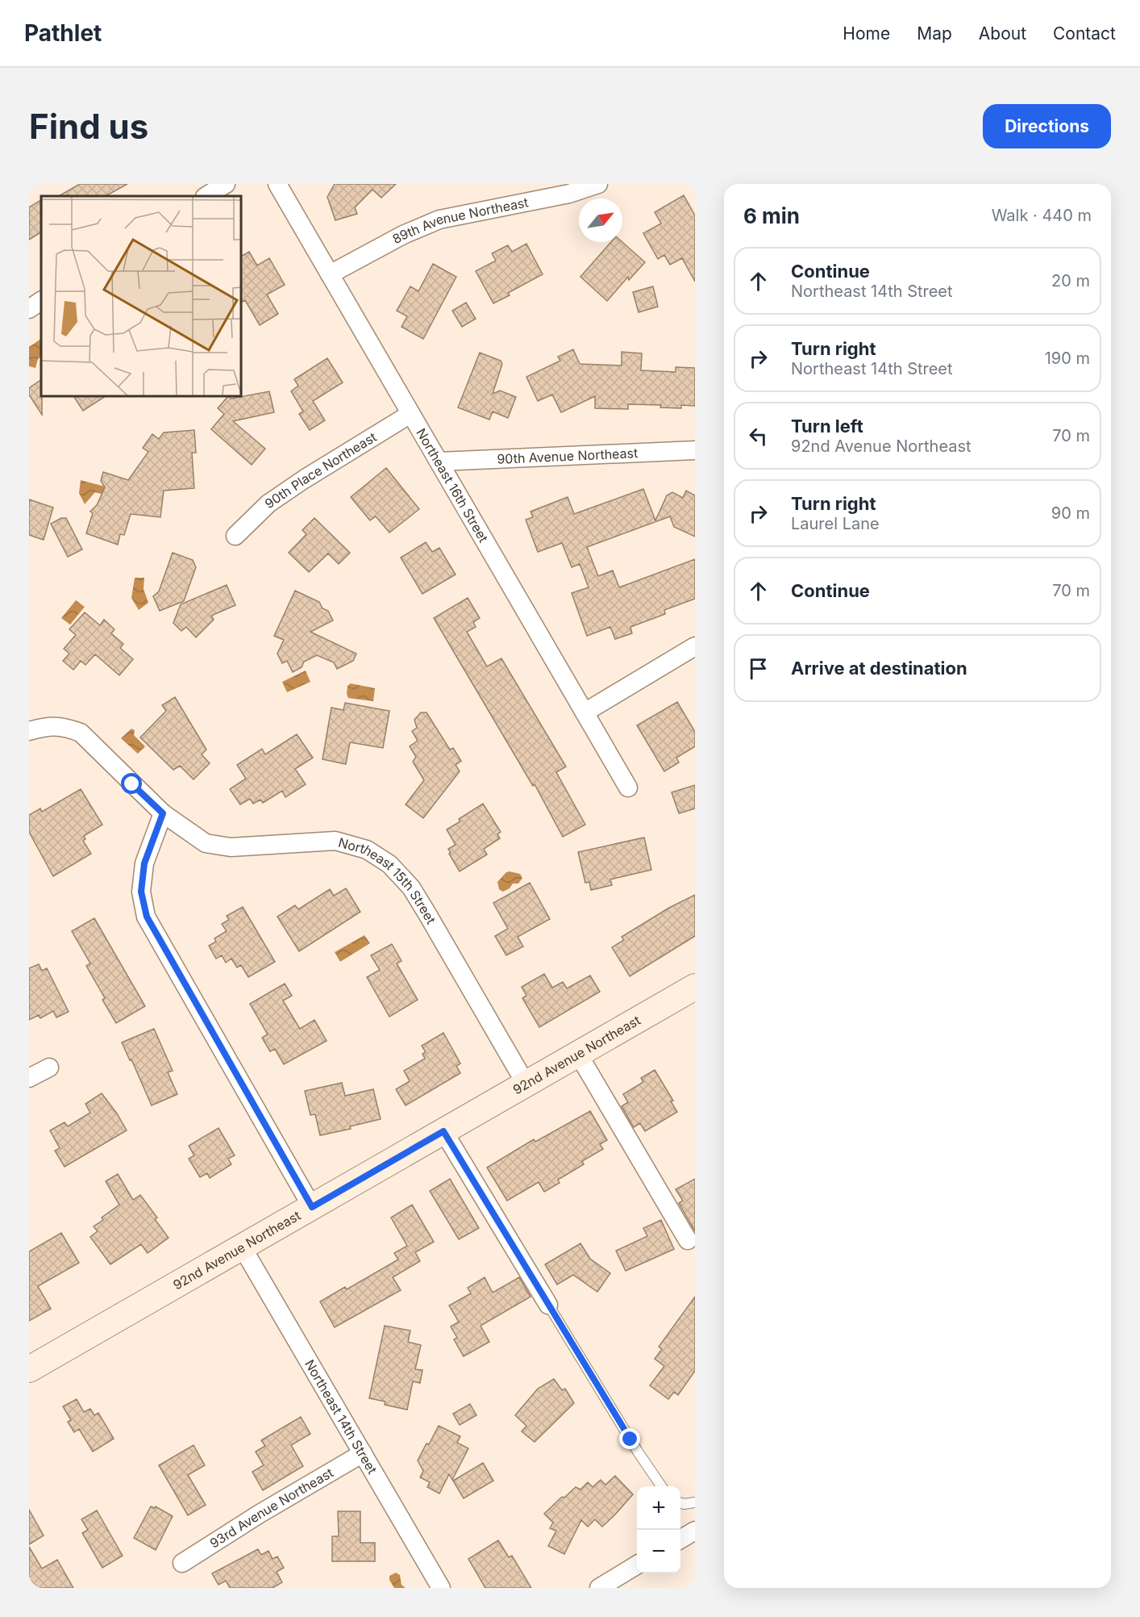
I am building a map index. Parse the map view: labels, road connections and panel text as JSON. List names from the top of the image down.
{
  "streets": {
    "main road": ["92nd Avenue Northeast"],
    "street": [
      "89th Avenue Northeast",
      "90th Avenue Northeast",
      "90th Place Northeast",
      "Northeast 16th Street",
      "Northeast 15th Street",
      "Northeast 14th Street",
      "93rd Avenue Northeast"
    ]
  },
  "crossings": [
    ["89th Avenue Northeast", "Northeast 16th Street"],
    ["90th Avenue Northeast", "Northeast 16th Street"],
    ["90th Place Northeast", "Northeast 16th Street"],
    ["Northeast 15th Street", "92nd Avenue Northeast"],
    ["92nd Avenue Northeast", "Northeast 14th Street"],
    ["Northeast 14th Street", "93rd Avenue Northeast"]
  ],
  "north": "top right",
  "page": {
    "header": "Pathlet",
    "nav": [
      "Home",
      "Map",
      "About",
      "Contact"
    ],
    "buttons": "Directions",
    "title": "Find us",
    "heading": ["6 min", "Walk · 440 m"],
    "list": [
      ["Continue", "Northeast 14th Street", "20 m"],
      ["Turn right", "Northeast 14th Street", "190 m"],
      ["Turn left", "92nd Avenue Northeast", "70 m"],
      ["Turn right", "Laurel Lane", "90 m"],
      ["Continue", "70 m"],
      "Arrive at destination"
    ],
    "map_buttons": ["+", "−"]
  }
}
